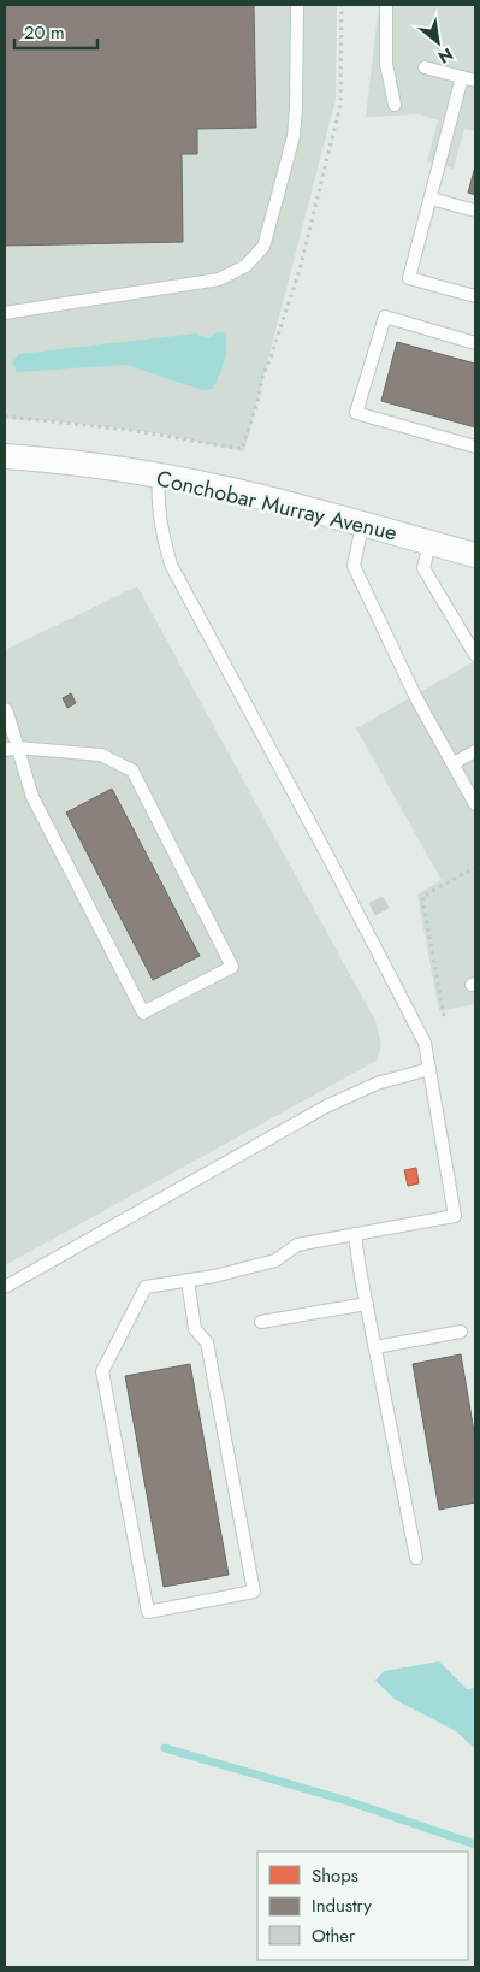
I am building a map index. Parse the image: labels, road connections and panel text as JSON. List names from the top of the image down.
{
  "streets": {
    "street": ["Conchobar Murray Avenue"]
  },
  "legend": ["Shops", "Industry", "Other"],
  "scale_bar": "20 m",
  "north": "bottom right"
}
